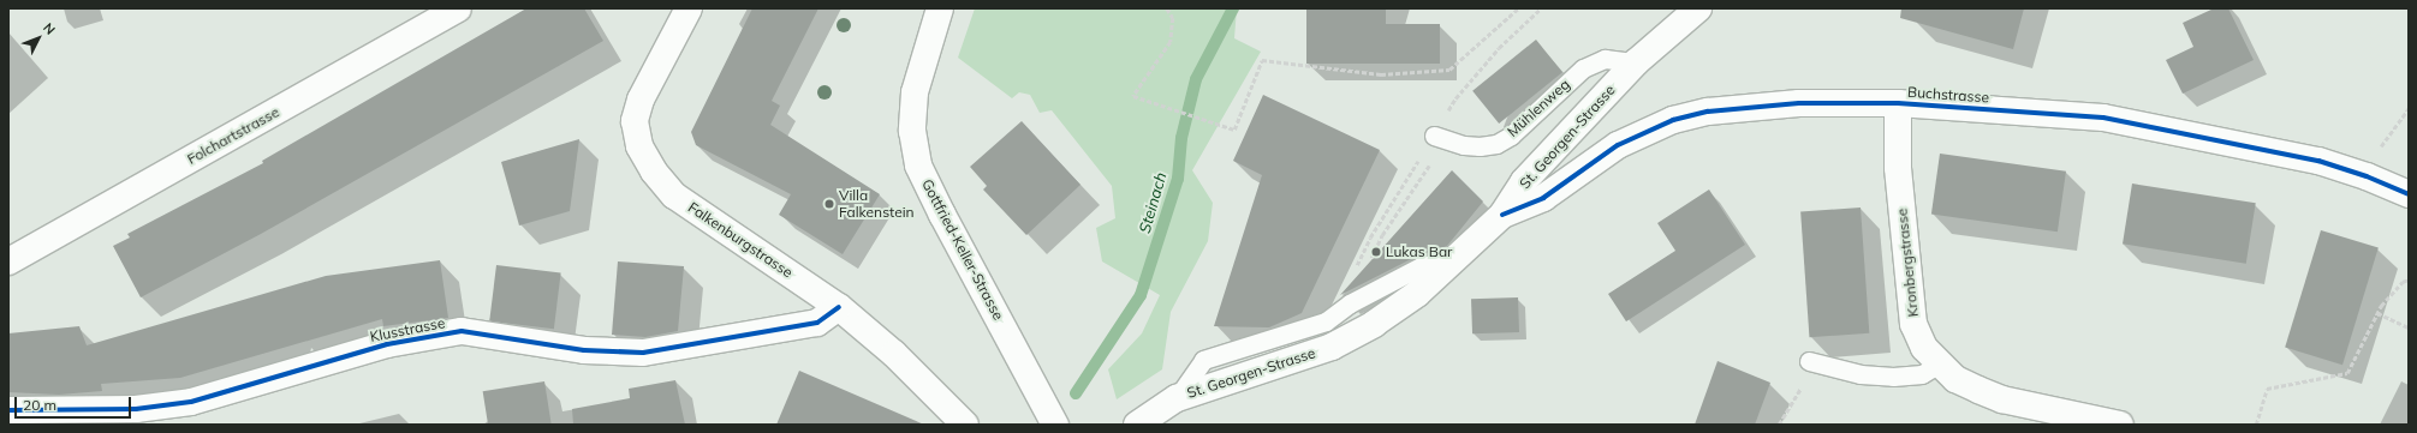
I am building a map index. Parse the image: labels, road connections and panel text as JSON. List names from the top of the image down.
{
  "streets": {
    "street": [
      "Buchstrasse",
      "Folchartstrasse",
      "St. Georgen-Strasse",
      "Falkenburgstrasse",
      "Gottfried-Keller-Strasse",
      "Kronbergstrasse",
      "Klusstrasse"
    ],
    "lane": ["Mühlenweg"]
  },
  "crossings": [
    ["Buchstrasse", "St. Georgen-Strasse"],
    ["Buchstrasse", "Kronbergstrasse"],
    ["Mühlenweg", "St. Georgen-Strasse"],
    ["Falkenburgstrasse", "Klusstrasse"]
  ],
  "water": ["Steinach"],
  "places": ["Villa Falkenstein", "Lukas Bar"],
  "scale_bar": "20 m",
  "north": "top right"
}
